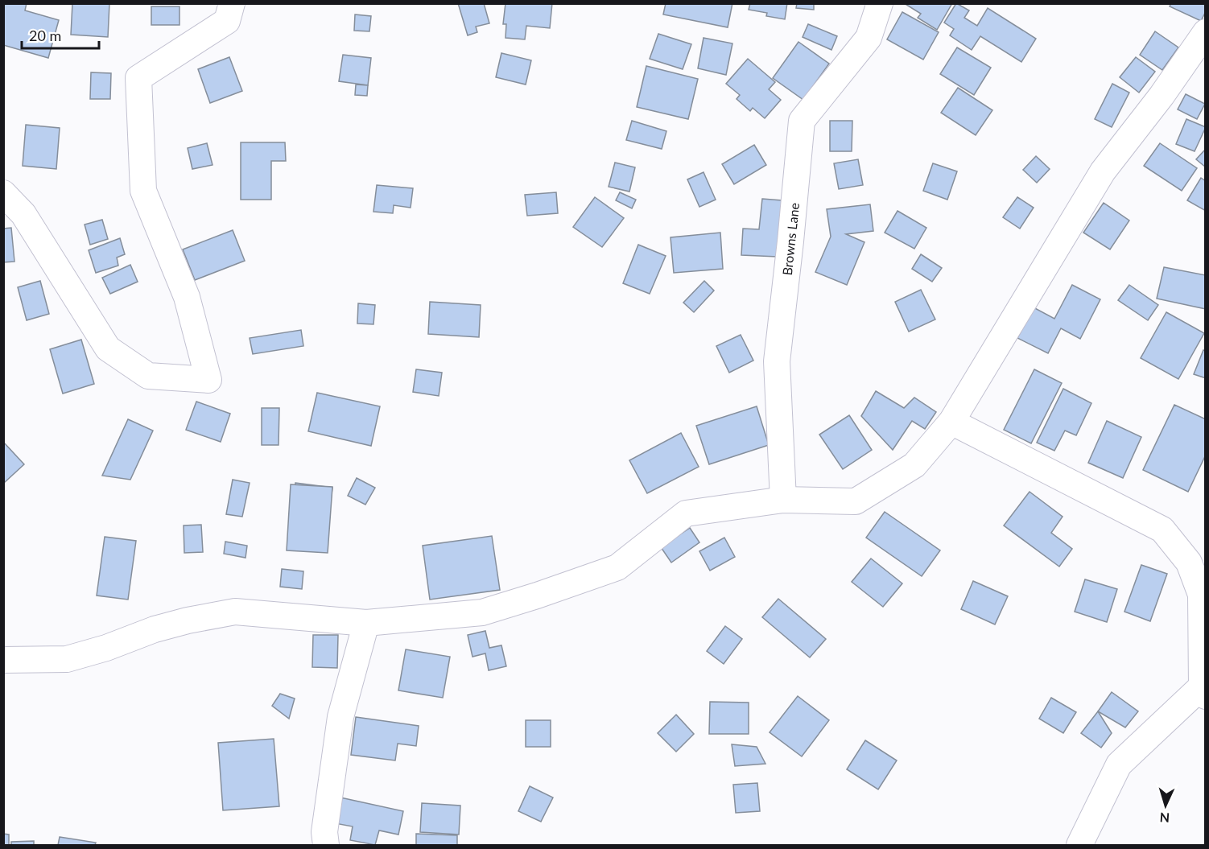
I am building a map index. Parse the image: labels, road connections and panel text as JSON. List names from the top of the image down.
{
  "streets": {
    "street": ["Browns Lane"]
  },
  "scale_bar": "20 m",
  "north": "bottom"
}
